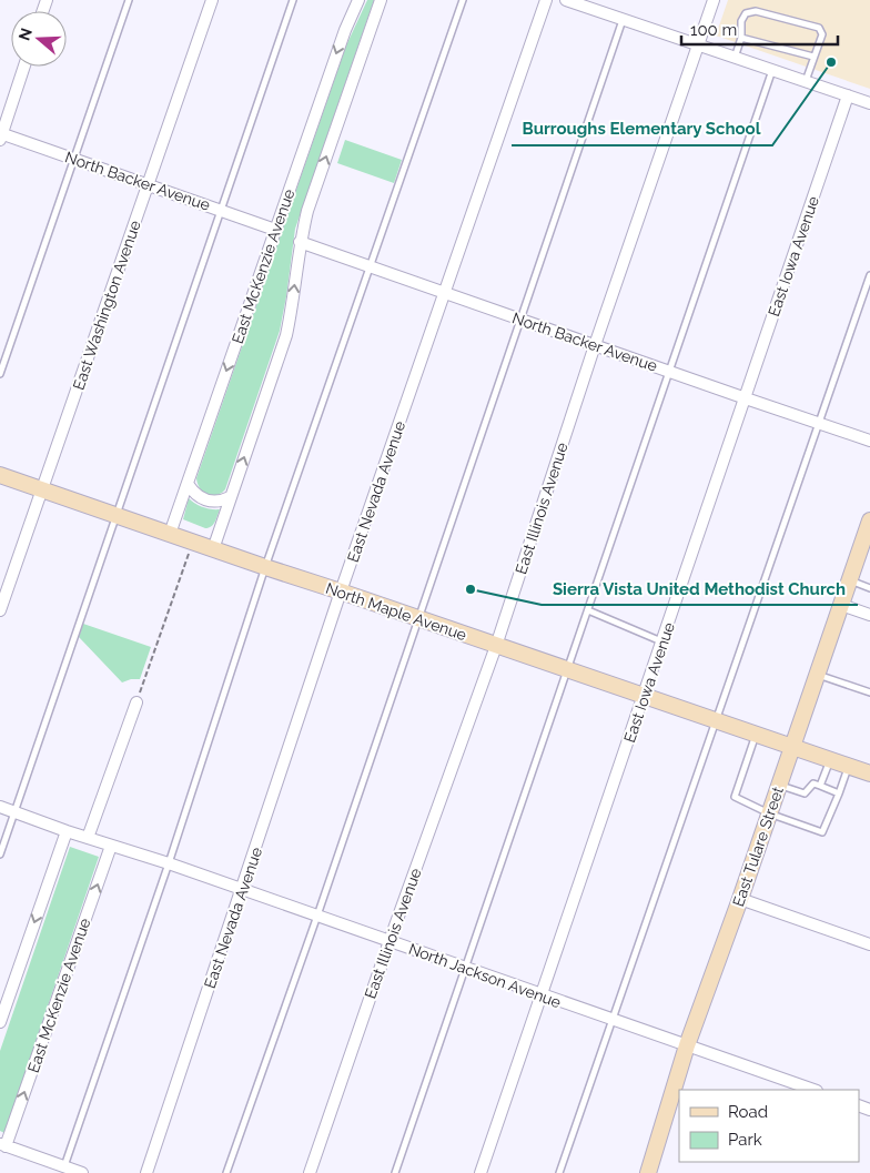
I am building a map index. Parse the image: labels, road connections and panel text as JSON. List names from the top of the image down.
{
  "streets": {
    "main road": ["North Maple Avenue", "East Tulare Street"],
    "street": [
      "North Backer Avenue",
      "East Iowa Avenue",
      "East McKenzie Avenue",
      "East Washington Avenue",
      "East Nevada Avenue",
      "East Illinois Avenue",
      "North Jackson Avenue"
    ]
  },
  "crossings": [
    ["North Backer Avenue", "East Iowa Avenue"],
    ["North Backer Avenue", "East McKenzie Avenue"],
    ["North Backer Avenue", "East Washington Avenue"],
    ["North Backer Avenue", "East Nevada Avenue"],
    ["North Backer Avenue", "East Illinois Avenue"],
    ["East Iowa Avenue", "North Maple Avenue"],
    ["East Iowa Avenue", "North Jackson Avenue"],
    ["East McKenzie Avenue", "North Maple Avenue"],
    ["East McKenzie Avenue", "North Jackson Avenue"],
    ["East Washington Avenue", "North Maple Avenue"],
    ["East Nevada Avenue", "North Maple Avenue"],
    ["East Nevada Avenue", "North Jackson Avenue"],
    ["East Illinois Avenue", "North Maple Avenue"],
    ["East Illinois Avenue", "North Jackson Avenue"],
    ["North Maple Avenue", "East Tulare Street"],
    ["East Tulare Street", "North Jackson Avenue"]
  ],
  "places": ["Burroughs Elementary School", "Sierra Vista United Methodist Church"],
  "legend": ["Road", "Park"],
  "scale_bar": "100 m",
  "north": "left"
}
